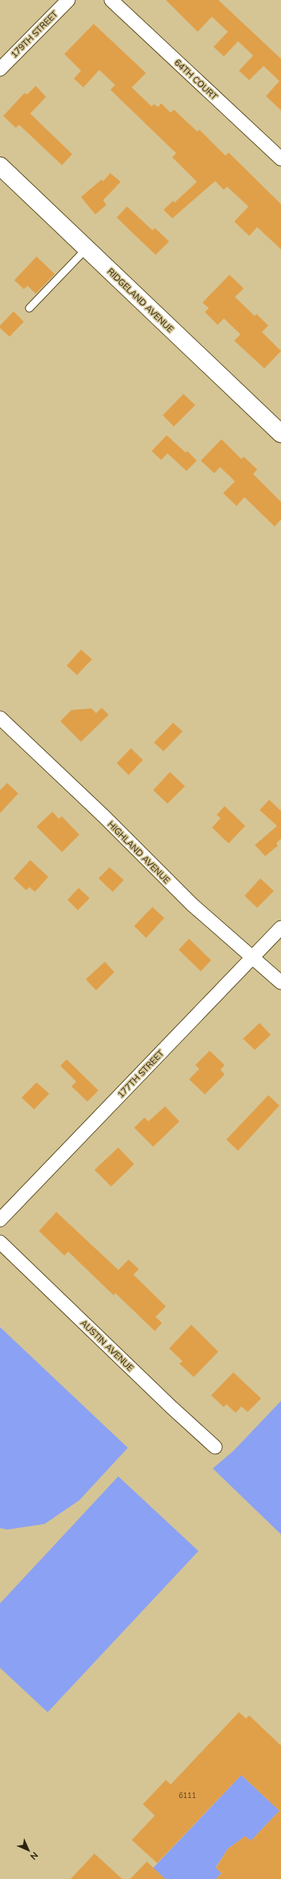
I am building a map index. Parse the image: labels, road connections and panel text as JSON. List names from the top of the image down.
{
  "streets": {
    "street": [
      "179TH STREET",
      "64TH COURT",
      "RIDGELAND AVENUE",
      "HIGHLAND AVENUE",
      "177TH STREET",
      "AUSTIN AVENUE"
    ]
  },
  "crossings": [
    ["HIGHLAND AVENUE", "177TH STREET"]
  ],
  "house_numbers": ["6111"],
  "north": "bottom right"
}
